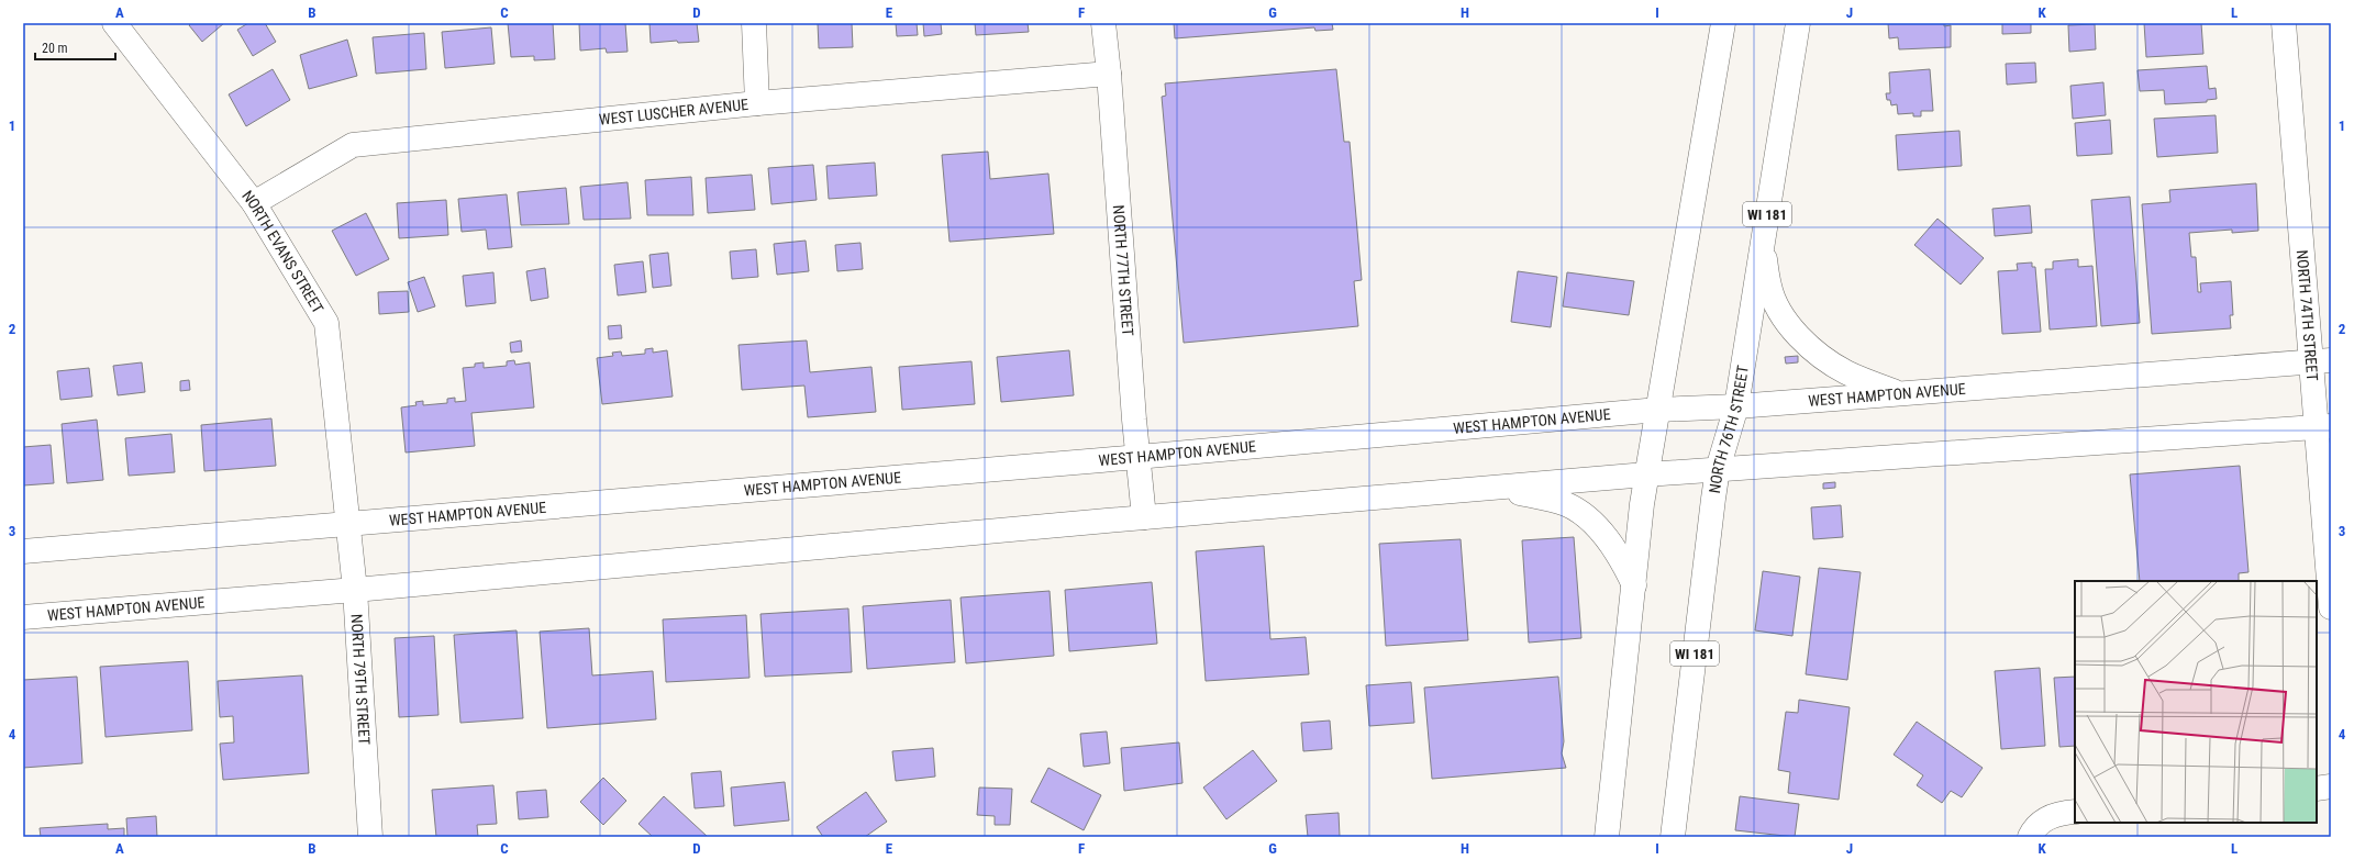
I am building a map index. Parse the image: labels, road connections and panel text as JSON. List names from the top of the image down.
{
  "streets": {
    "main road": [
      "WEST LUSCHER AVENUE",
      "WI 181",
      "NORTH EVANS STREET",
      "NORTH 77TH STREET",
      "NORTH 74TH STREET",
      "WEST HAMPTON AVENUE",
      "NORTH 76TH STREET",
      "NORTH 79TH STREET"
    ]
  },
  "crossings": [
    ["WEST LUSCHER AVENUE", "NORTH EVANS STREET"],
    ["WEST LUSCHER AVENUE", "NORTH 77TH STREET"],
    ["NORTH EVANS STREET", "WEST HAMPTON AVENUE"],
    ["NORTH EVANS STREET", "NORTH 79TH STREET"],
    ["NORTH 77TH STREET", "WEST HAMPTON AVENUE"],
    ["NORTH 74TH STREET", "WEST HAMPTON AVENUE"],
    ["WEST HAMPTON AVENUE", "NORTH 76TH STREET"],
    ["WEST HAMPTON AVENUE", "NORTH 79TH STREET"]
  ],
  "scale_bar": "20 m",
  "grid": {
    "columns": [
      "A",
      "B",
      "C",
      "D",
      "E",
      "F",
      "G",
      "H",
      "I",
      "J",
      "K",
      "L"
    ],
    "rows": [
      "1",
      "2",
      "3",
      "4"
    ]
  }
}
